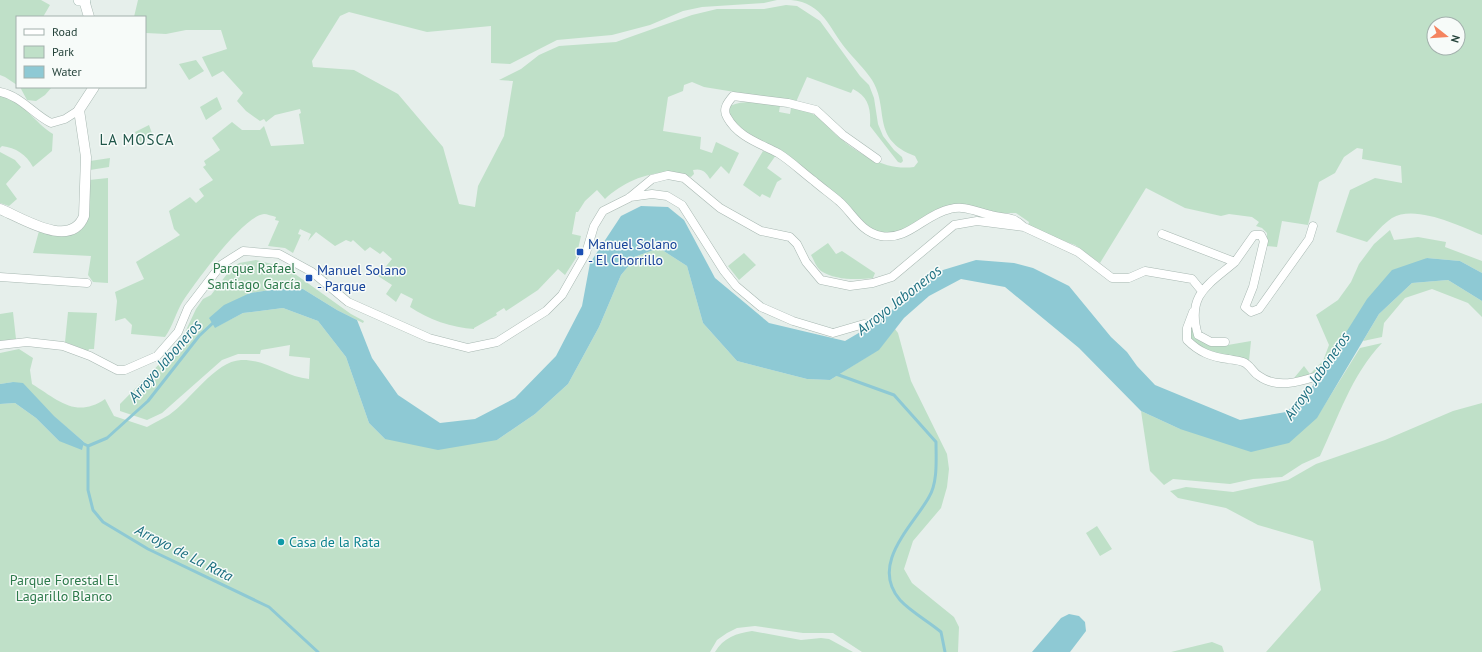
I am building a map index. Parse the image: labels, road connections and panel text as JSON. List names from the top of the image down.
{
  "districts": ["LA MOSCA"],
  "water": ["Arroyo Jaboneros", "Arroyo de La Rata"],
  "parks": ["Parque Rafael Santiago García", "Parque Forestal El Lagarillo Blanco"],
  "places": {
    "transit": ["Manuel Solano - El Chorrillo", "Manuel Solano - Parque"],
    "other": ["Casa de la Rata"]
  },
  "legend": ["Road", "Park", "Water"],
  "north": "right"
}
